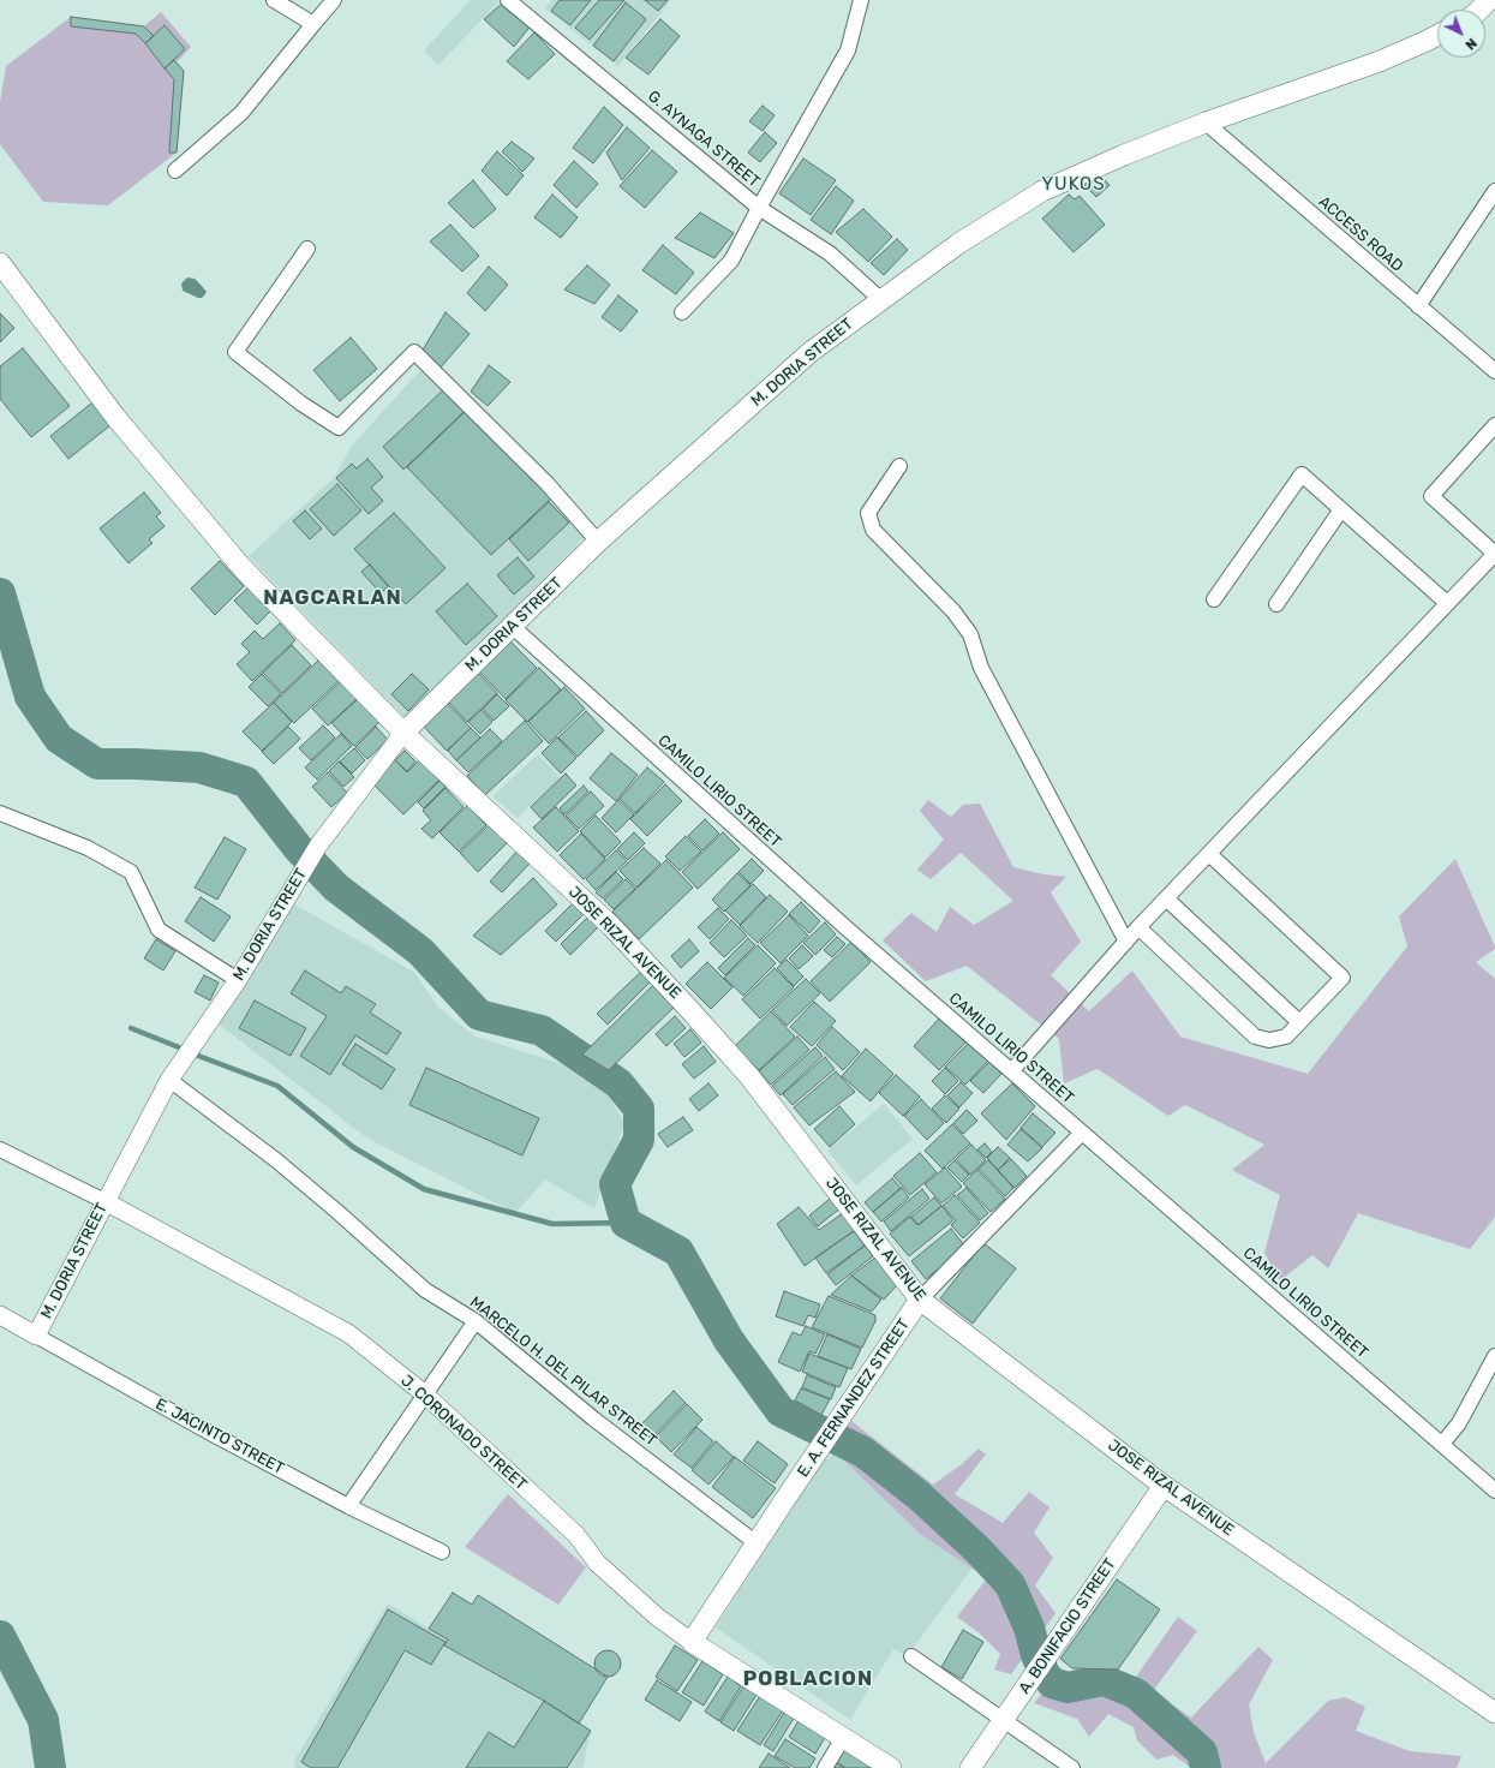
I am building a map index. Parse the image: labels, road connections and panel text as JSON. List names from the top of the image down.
{
  "streets": {
    "main road": [
      "M. DORIA STREET",
      "JOSE RIZAL AVENUE",
      "E. A. FERNANDEZ STREET",
      "J. CORONADO STREET",
      "A. BONIFACIO STREET"
    ],
    "street": [
      "G. AYNAGA STREET",
      "ACCESS ROAD",
      "CAMILO LIRIO STREET",
      "MARCELO H. DEL PILAR STREET",
      "E. JACINTO STREET"
    ]
  },
  "crossings": [
    ["G. AYNAGA STREET", "M. DORIA STREET"],
    ["ACCESS ROAD", "M. DORIA STREET"],
    ["M. DORIA STREET", "CAMILO LIRIO STREET"],
    ["M. DORIA STREET", "JOSE RIZAL AVENUE"],
    ["M. DORIA STREET", "MARCELO H. DEL PILAR STREET"],
    ["M. DORIA STREET", "J. CORONADO STREET"],
    ["M. DORIA STREET", "E. JACINTO STREET"],
    ["CAMILO LIRIO STREET", "E. A. FERNANDEZ STREET"],
    ["JOSE RIZAL AVENUE", "E. A. FERNANDEZ STREET"],
    ["JOSE RIZAL AVENUE", "A. BONIFACIO STREET"],
    ["MARCELO H. DEL PILAR STREET", "E. A. FERNANDEZ STREET"],
    ["E. A. FERNANDEZ STREET", "J. CORONADO STREET"]
  ],
  "districts": ["YUKOS", "NAGCARLAN", "POBLACION"],
  "north": "bottom right"
}
